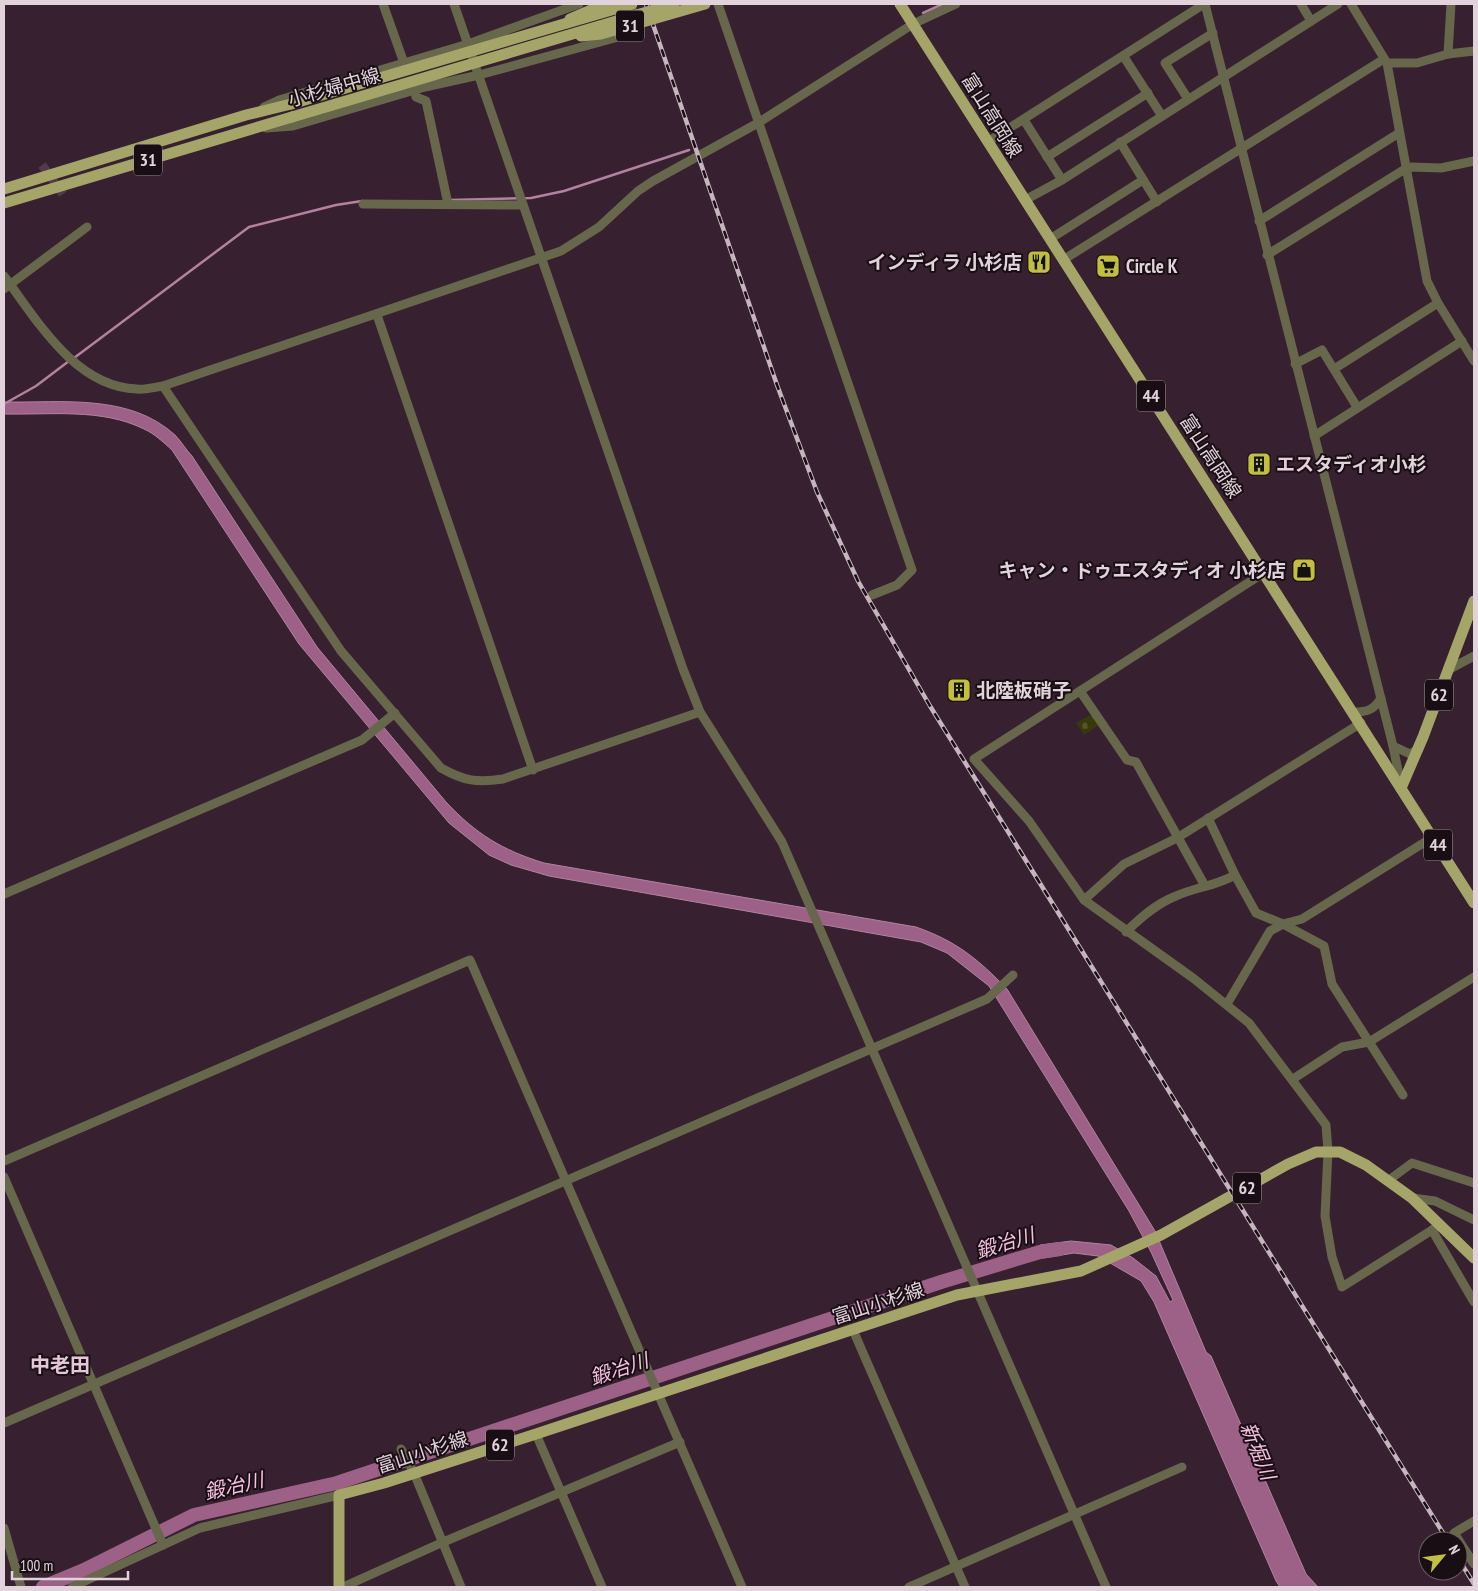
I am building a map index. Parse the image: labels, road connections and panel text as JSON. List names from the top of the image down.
{
  "streets": {
    "main road": [
      "31",
      "小杉婦中線",
      "富山高岡線",
      "44",
      "62",
      "富山小杉線"
    ]
  },
  "crossings": [
    ["31", "小杉婦中線"],
    ["富山高岡線", "62"]
  ],
  "districts": ["中老田"],
  "water": ["鍛冶川", "新堀川"],
  "places": {
    "restaurant": ["インディラ 小杉店"],
    "supermarket": ["Circle K"],
    "building": ["エスタディオ小杉", "北陸板硝子"],
    "shop": ["キャン・ドゥエスタディオ 小杉店"]
  },
  "scale_bar": "100 m",
  "north": "top right"
}
